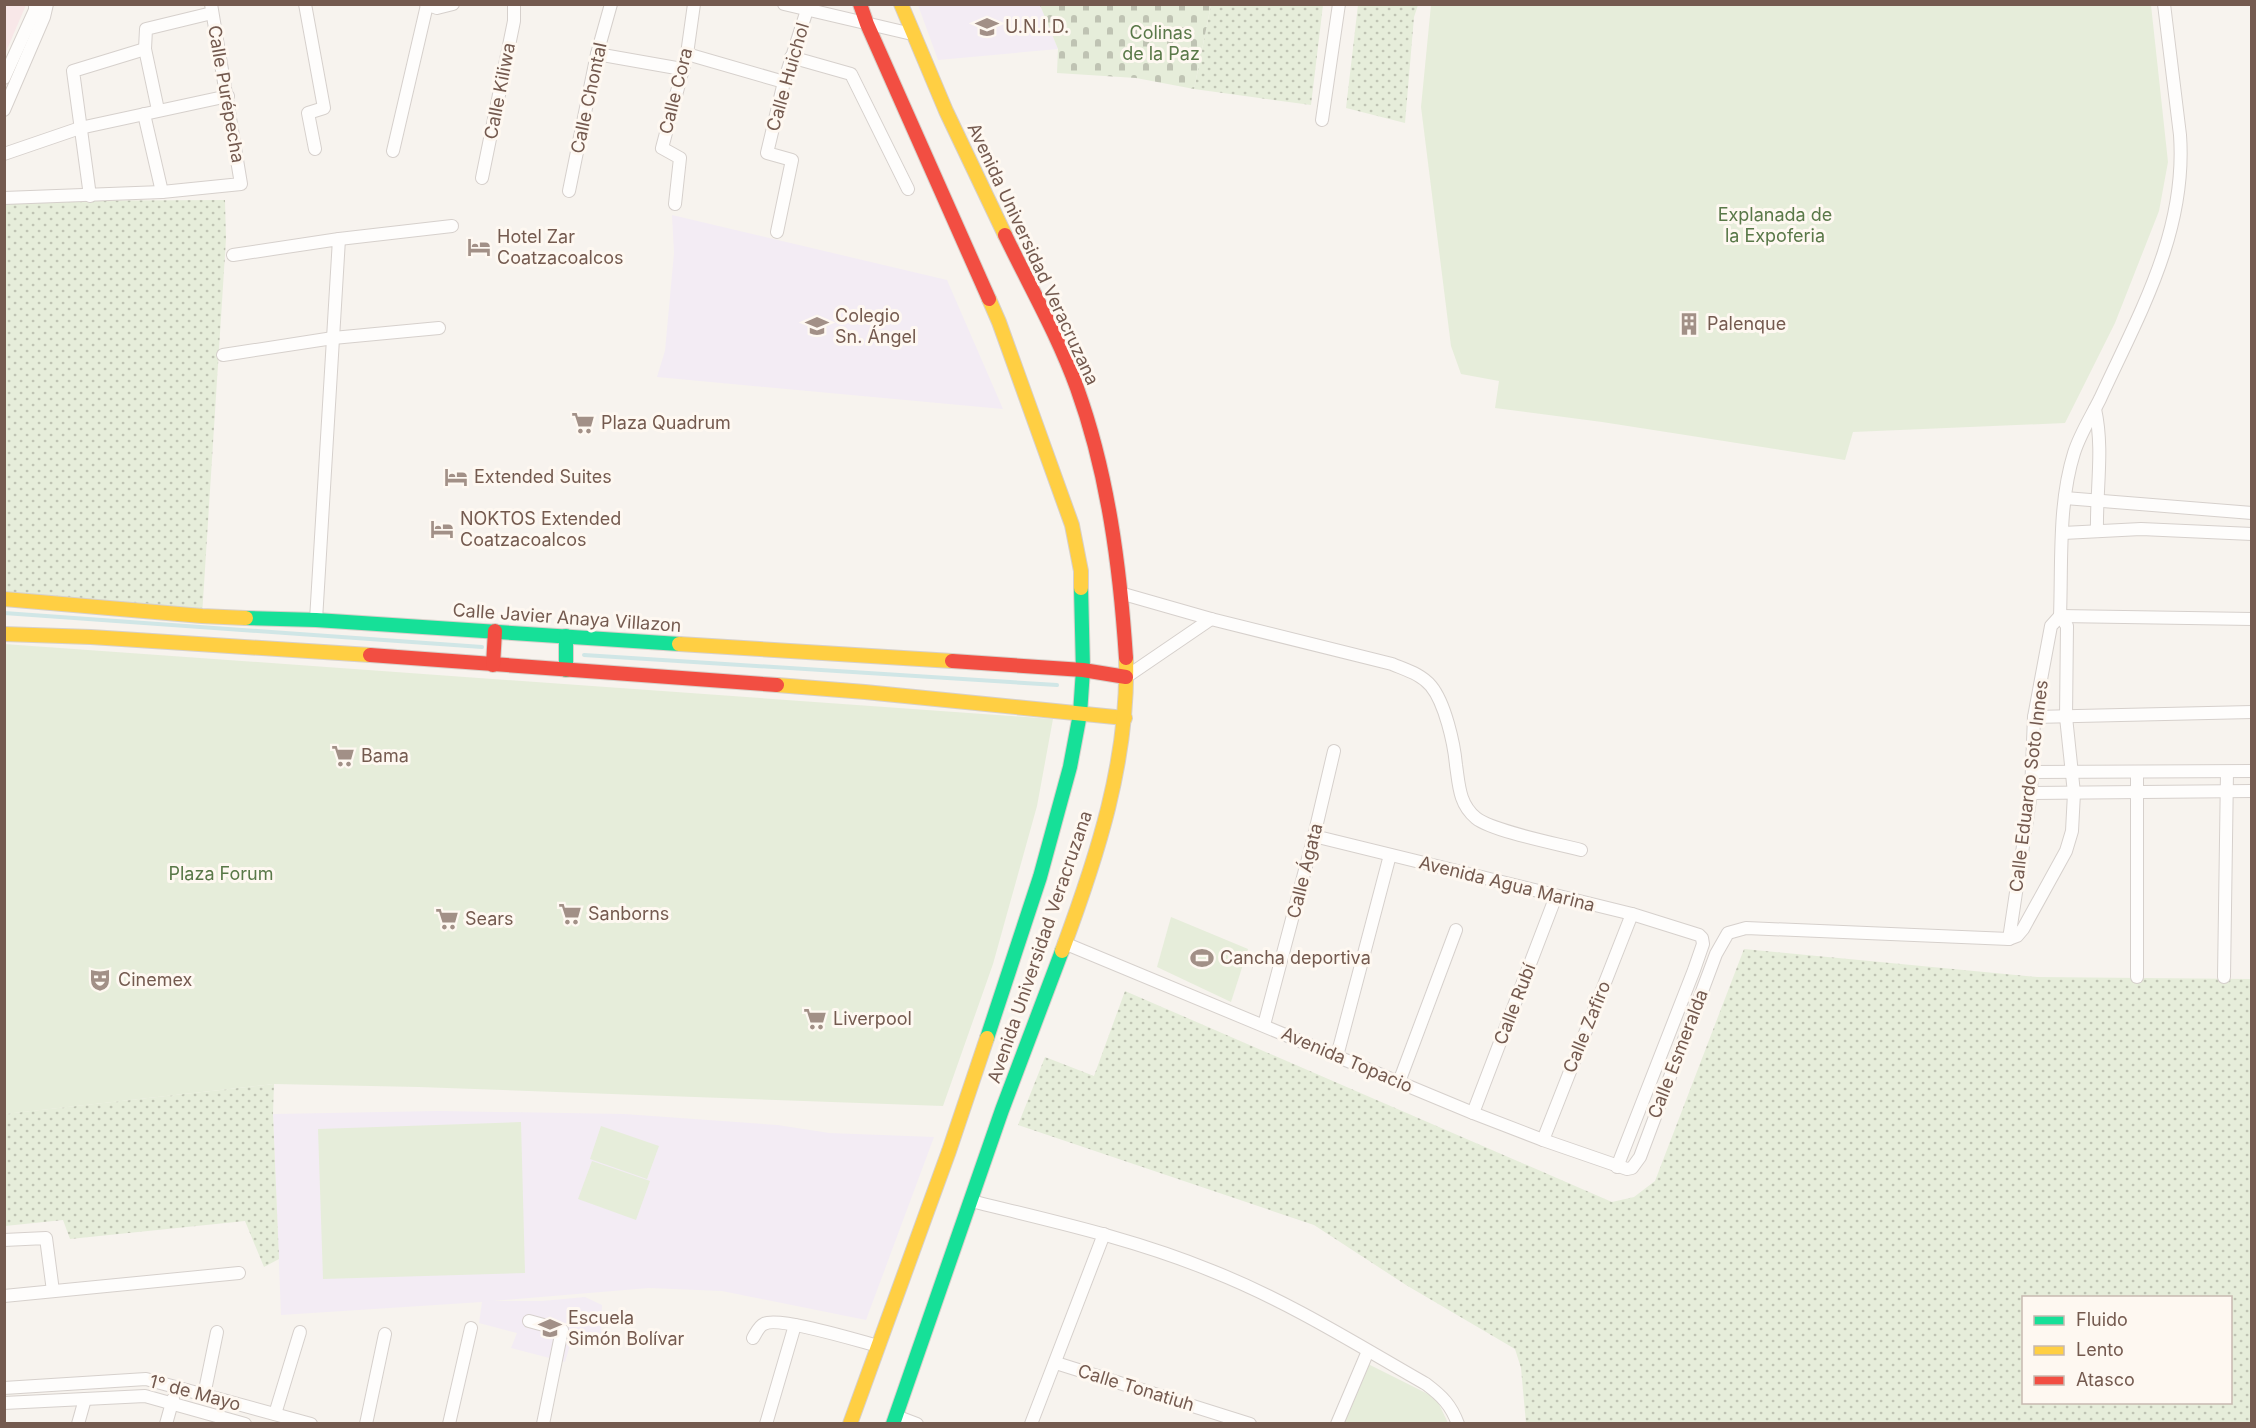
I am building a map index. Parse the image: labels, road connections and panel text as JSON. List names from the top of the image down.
{
  "streets": {
    "main road": ["Avenida Universidad Veracruzana", "Calle Javier Anaya Villazon"],
    "street": [
      "Calle Huichol",
      "Calle Kiliwa",
      "Calle Cora",
      "Calle Purépecha",
      "Calle Chontal",
      "Calle Eduardo Soto Innes",
      "Calle Ágata",
      "Avenida Agua Marina",
      "Calle Rubí",
      "Calle Zafiro",
      "Calle Esmeralda",
      "Avenida Topacio",
      "Calle Tonatiuh",
      "1° de Mayo"
    ]
  },
  "crossings": [
    ["Avenida Universidad Veracruzana", "Calle Javier Anaya Villazon"],
    ["Avenida Universidad Veracruzana", "Avenida Topacio"],
    ["Calle Eduardo Soto Innes", "Calle Esmeralda"],
    ["Calle Ágata", "Avenida Agua Marina"],
    ["Calle Ágata", "Avenida Topacio"],
    ["Avenida Agua Marina", "Calle Rubí"],
    ["Avenida Agua Marina", "Calle Zafiro"],
    ["Avenida Agua Marina", "Avenida Topacio"],
    ["Calle Rubí", "Avenida Topacio"],
    ["Calle Zafiro", "Avenida Topacio"],
    ["Calle Esmeralda", "Avenida Topacio"]
  ],
  "parks": ["Colinas de la Paz", "Explanada de la Expoferia", "Plaza Forum"],
  "places": {
    "school or university": ["U.N.I.D.", "Colegio Sn. Ángel", "Escuela Simón Bolívar"],
    "hotel": ["Hotel Zar Coatzacoalcos", "Extended Suites", "NOKTOS Extended Coatzacoalcos"],
    "building": ["Palenque"],
    "supermarket": [
      "Plaza Quadrum",
      "Bama",
      "Sanborns",
      "Sears",
      "Liverpool"
    ],
    "sports": ["Cancha deportiva"],
    "theatre": ["Cinemex"]
  },
  "legend": ["Fluido", "Lento", "Atasco"]
}
